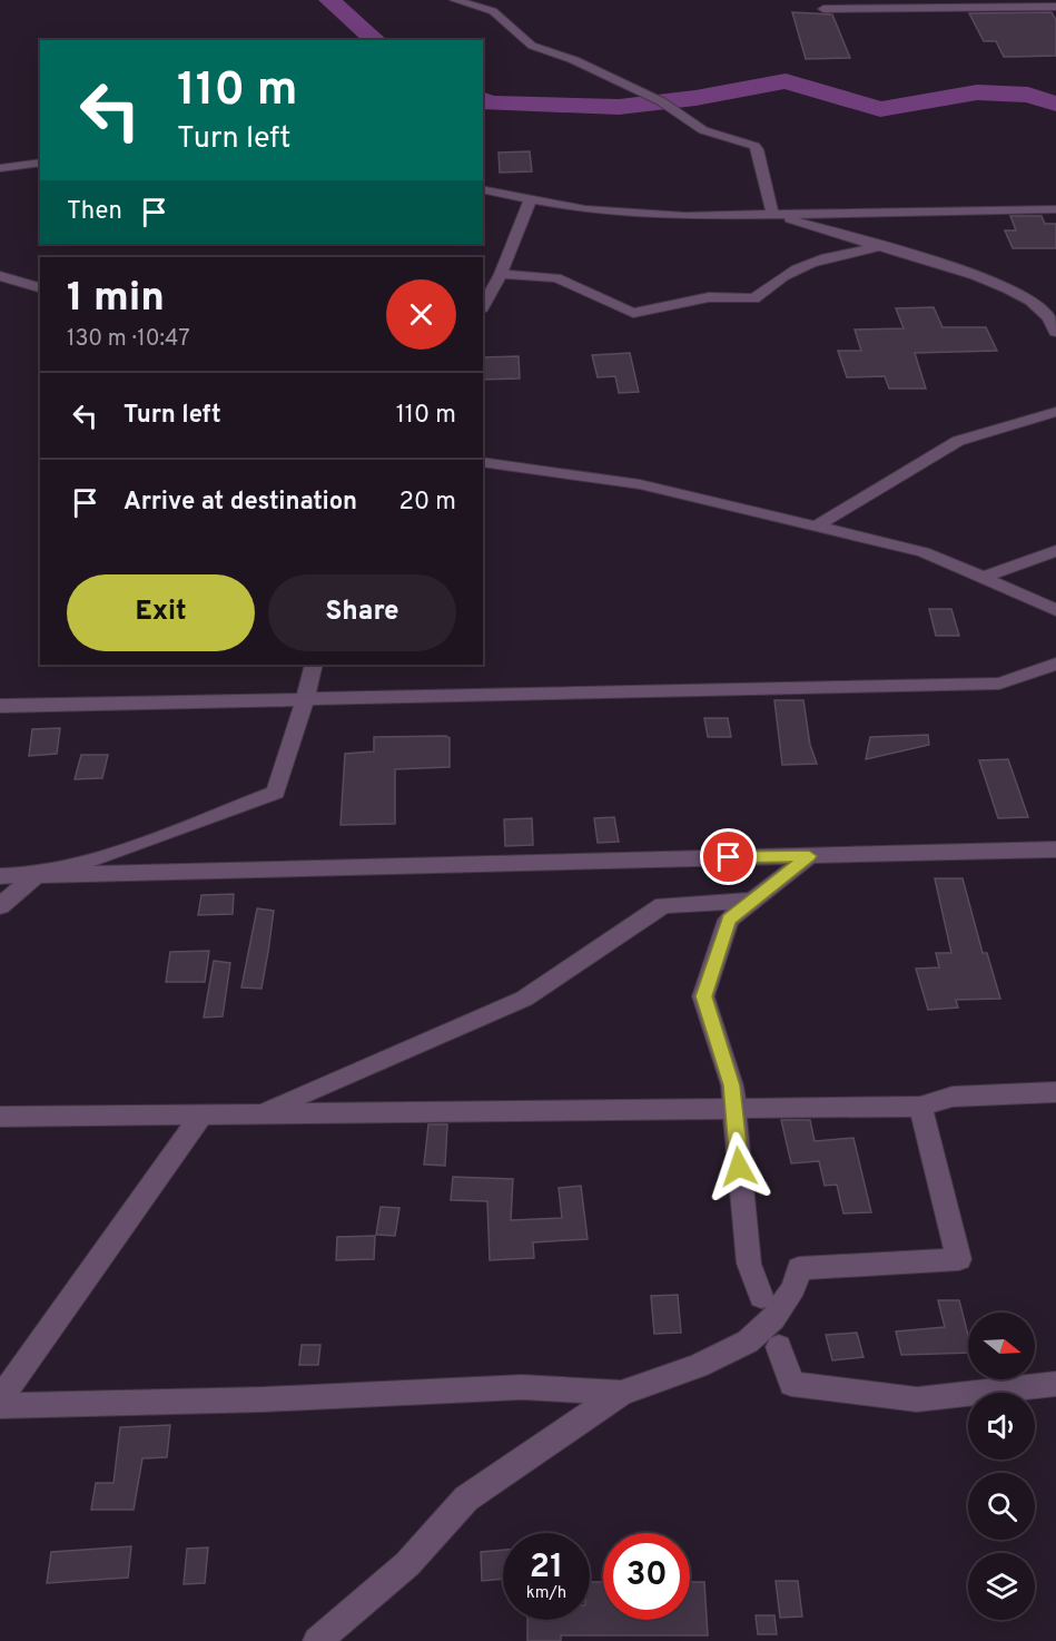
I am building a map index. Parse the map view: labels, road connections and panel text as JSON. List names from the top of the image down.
{
  "north": "right",
  "page": {
    "turn": ["110 m", "Turn left"],
    "then": "Then",
    "heading": ["1 min", "130 m · 10:47"],
    "list": [
      {
        "name": "Turn left",
        "value": "110 m"
      },
      {
        "name": "Arrive at destination",
        "value": "20 m"
      }
    ],
    "buttons": ["Exit", "Share"],
    "speed": "21 km/h",
    "limit": "30"
  }
}
